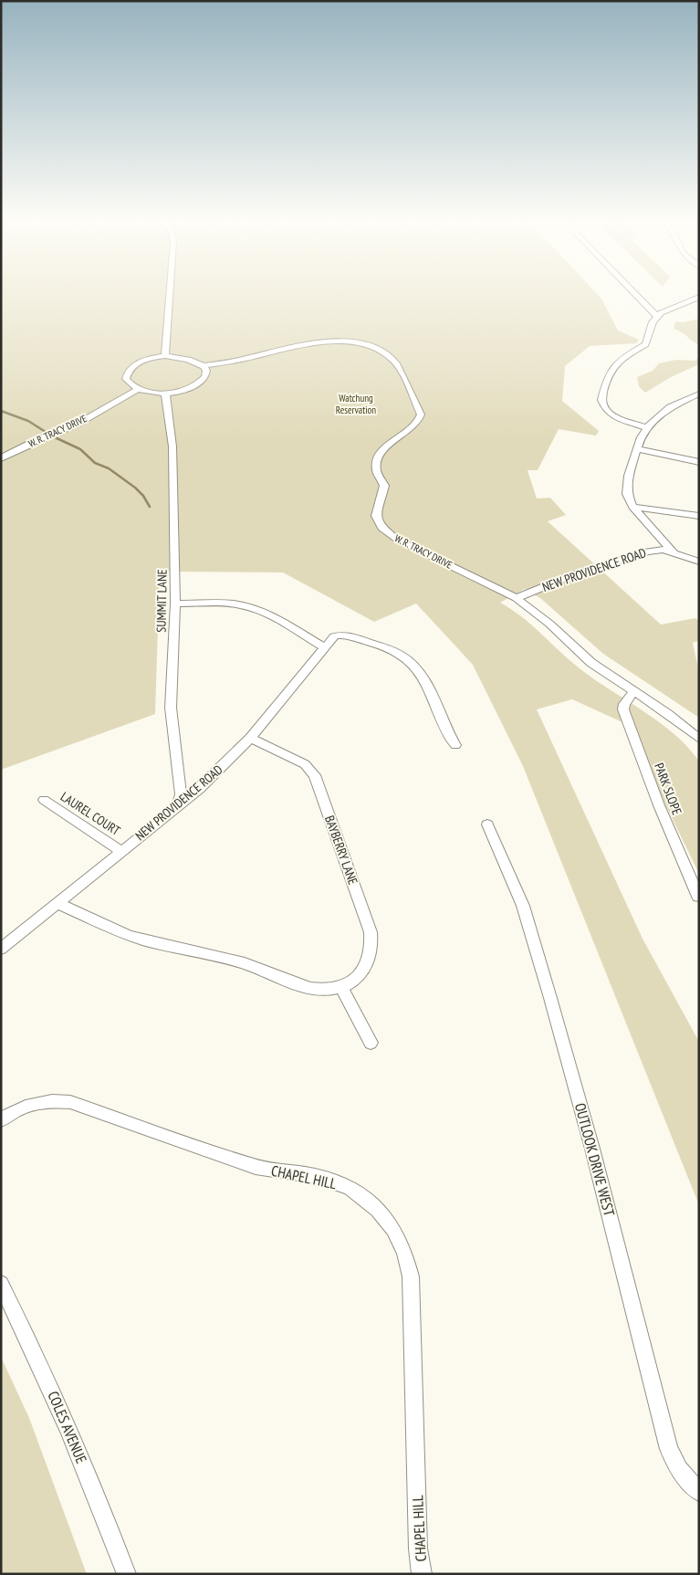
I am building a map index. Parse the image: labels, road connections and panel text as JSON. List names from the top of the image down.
{
  "streets": {
    "street": [
      "W. R. TRACY DRIVE",
      "NEW PROVIDENCE ROAD",
      "SUMMIT LANE",
      "PARK SLOPE",
      "LAUREL COURT",
      "BAYBERRY LANE",
      "OUTLOOK DRIVE WEST",
      "CHAPEL HILL",
      "COLES AVENUE"
    ]
  },
  "crossings": [
    ["W. R. TRACY DRIVE", "NEW PROVIDENCE ROAD"],
    ["W. R. TRACY DRIVE", "PARK SLOPE"],
    ["NEW PROVIDENCE ROAD", "SUMMIT LANE"],
    ["NEW PROVIDENCE ROAD", "LAUREL COURT"],
    ["NEW PROVIDENCE ROAD", "BAYBERRY LANE"]
  ],
  "parks": ["Watchung Reservation"]
}
